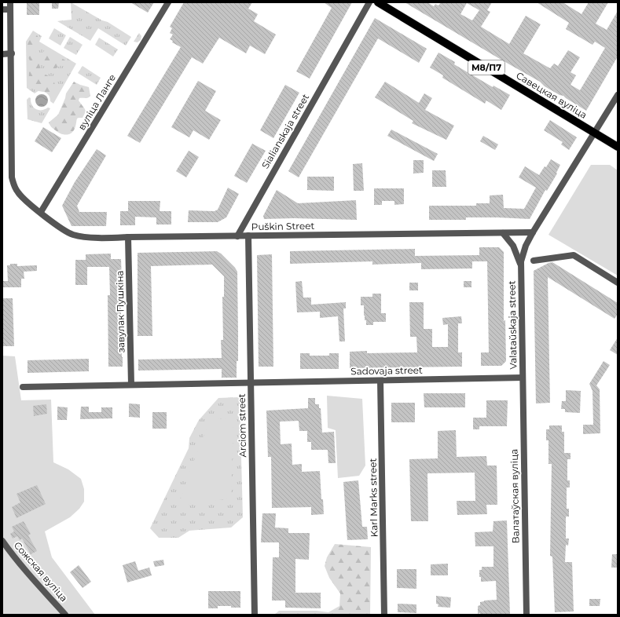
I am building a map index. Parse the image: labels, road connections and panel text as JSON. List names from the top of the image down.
{
  "streets": {
    "main road": ["М8/П7", "Савецкая вуліца"],
    "street": [
      "вуліца Ланге",
      "Puškin Street",
      "завулак Пушкіна",
      "Sadovaja street",
      "Arciom street",
      "Валатаўская вуліца",
      "Karl Marks street",
      "Сожская вуліца"
    ]
  },
  "crossings": [
    ["Савецкая вуліца", "Валатаўская вуліца"],
    ["вуліца Ланге", "Puškin Street"],
    ["Puškin Street", "завулак Пушкіна"],
    ["Puškin Street", "Arciom street"],
    ["Puškin Street", "Валатаўская вуліца"],
    ["Sadovaja street", "Arciom street"],
    ["Sadovaja street", "Валатаўская вуліца"],
    ["Sadovaja street", "Karl Marks street"]
  ]
}
